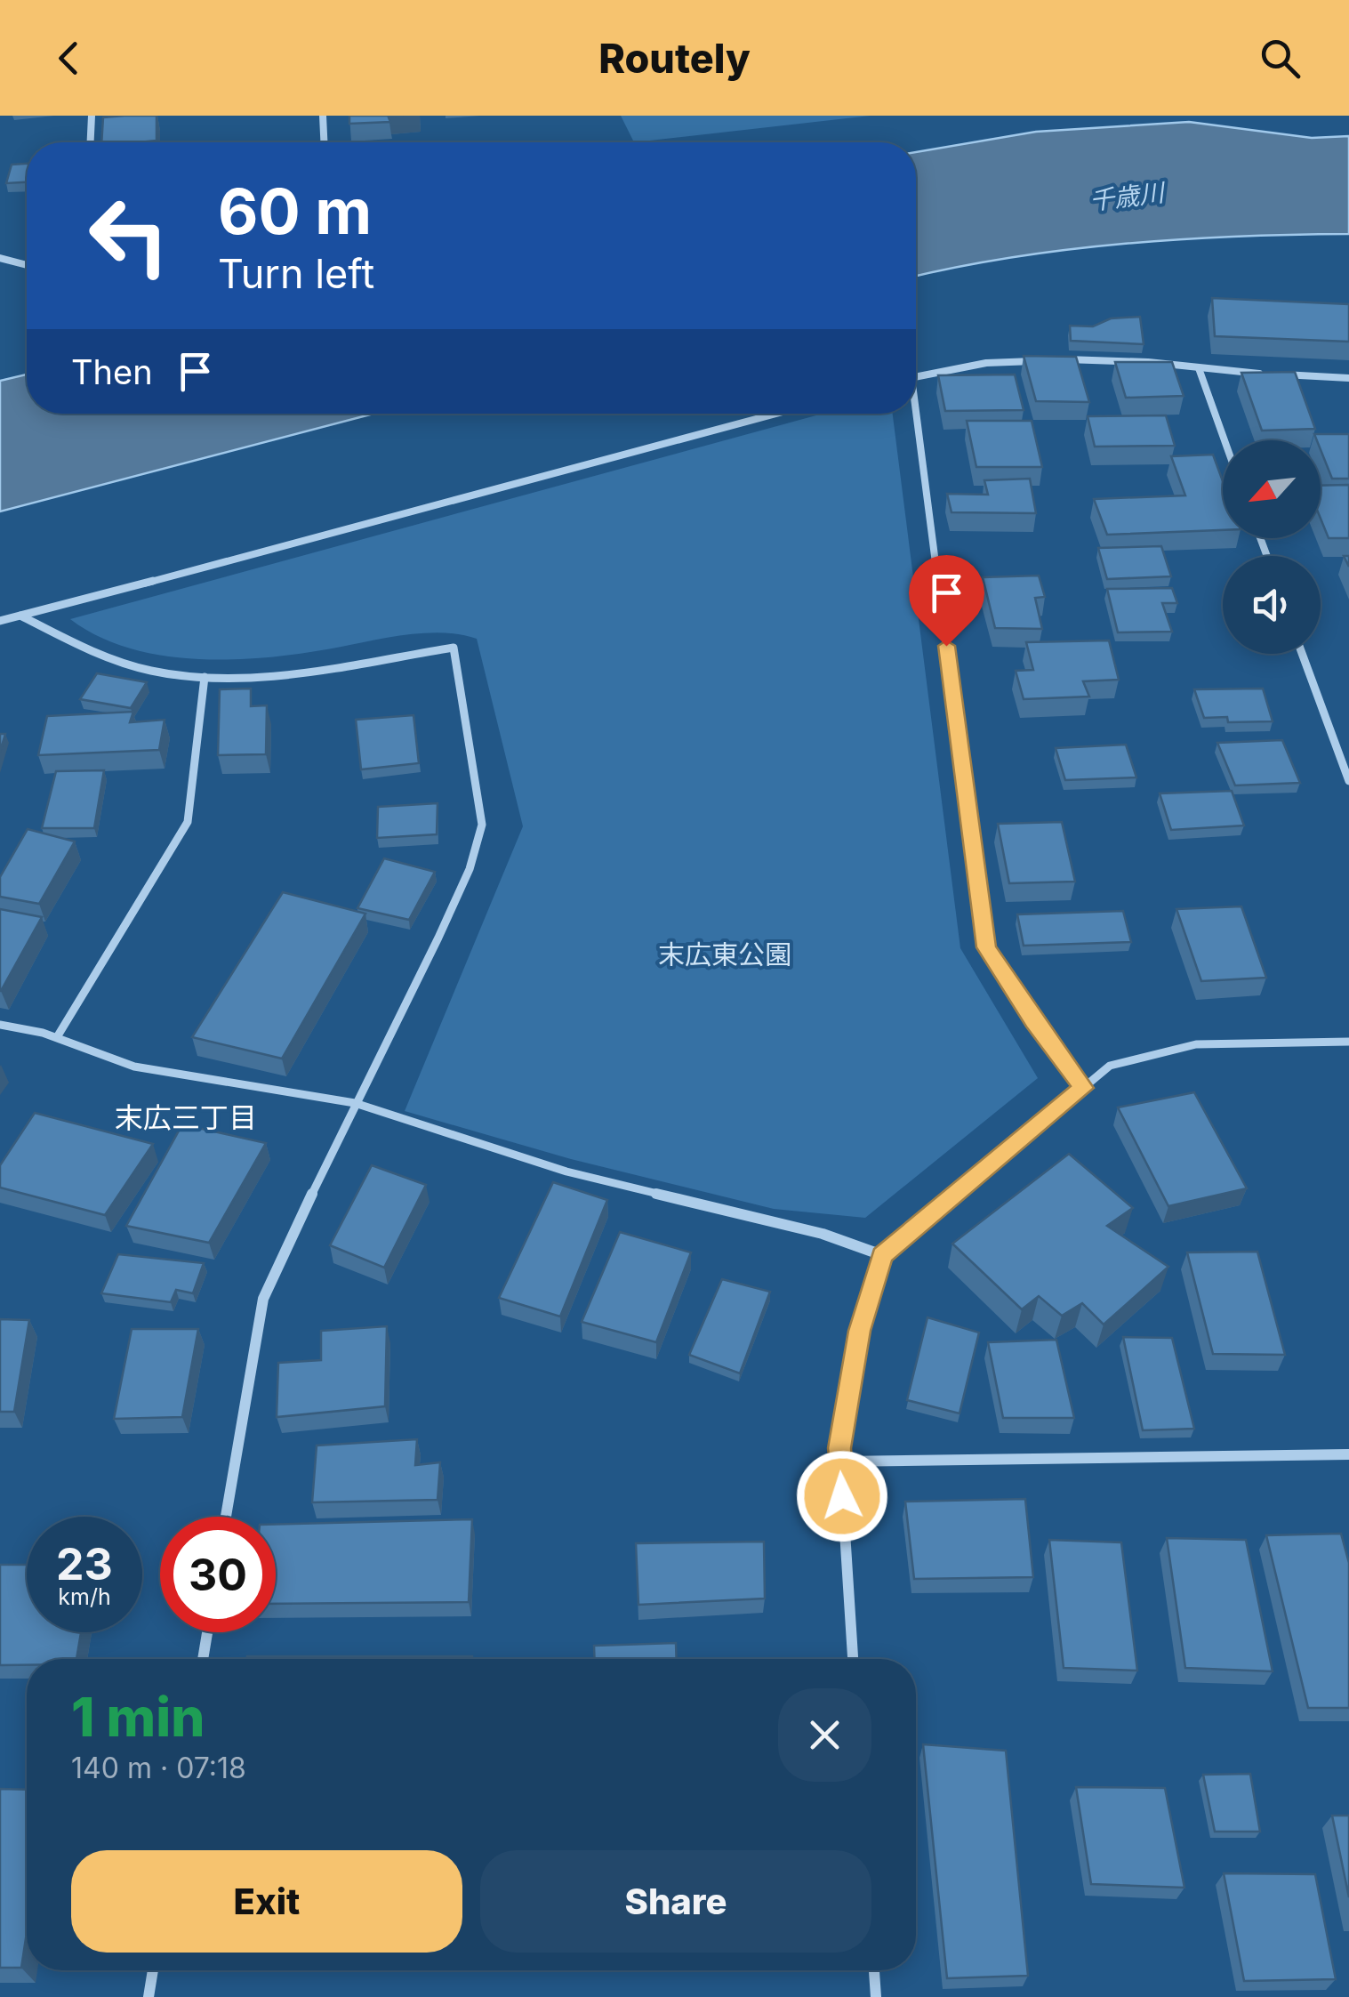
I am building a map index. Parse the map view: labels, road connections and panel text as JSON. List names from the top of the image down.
{
  "districts": ["末広三丁目"],
  "water": ["千歳川"],
  "parks": ["末広東公園"],
  "north": "bottom left",
  "page": {
    "header": "Routely",
    "turn": ["60 m", "Turn left"],
    "then": "Then",
    "speed": "23 km/h",
    "limit": "30",
    "heading": ["1 min", "140 m · 07:18"],
    "buttons": ["Exit", "Share"]
  }
}
